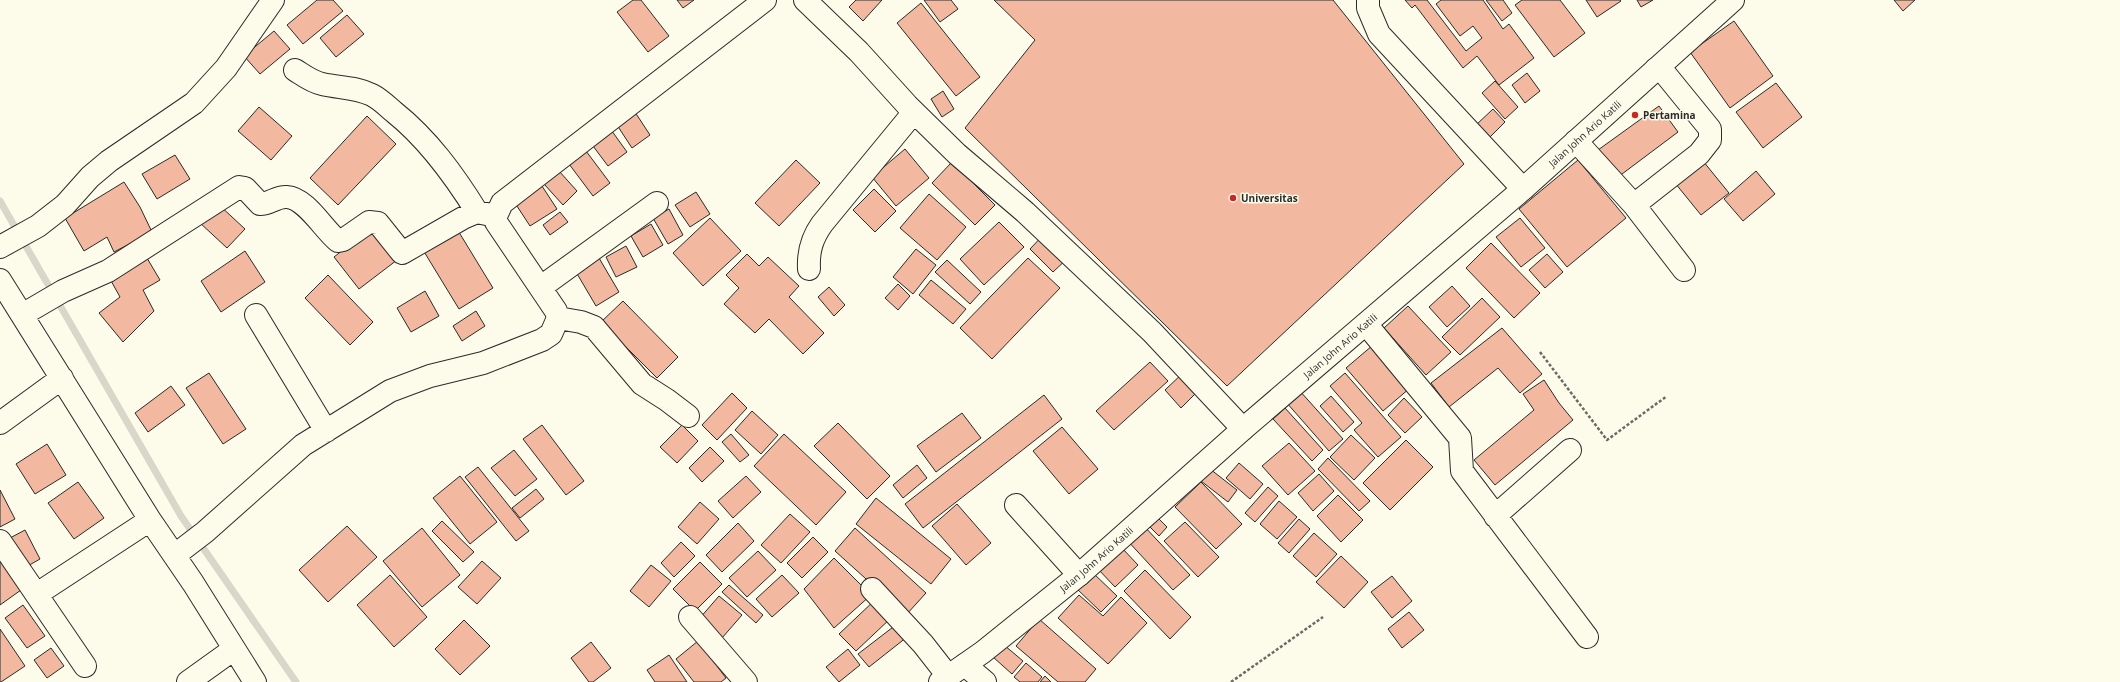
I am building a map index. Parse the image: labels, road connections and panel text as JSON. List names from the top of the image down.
{
  "streets": {
    "street": ["Jalan John Ario Katili"]
  },
  "places": ["Pertamina", "Universitas"]
}
